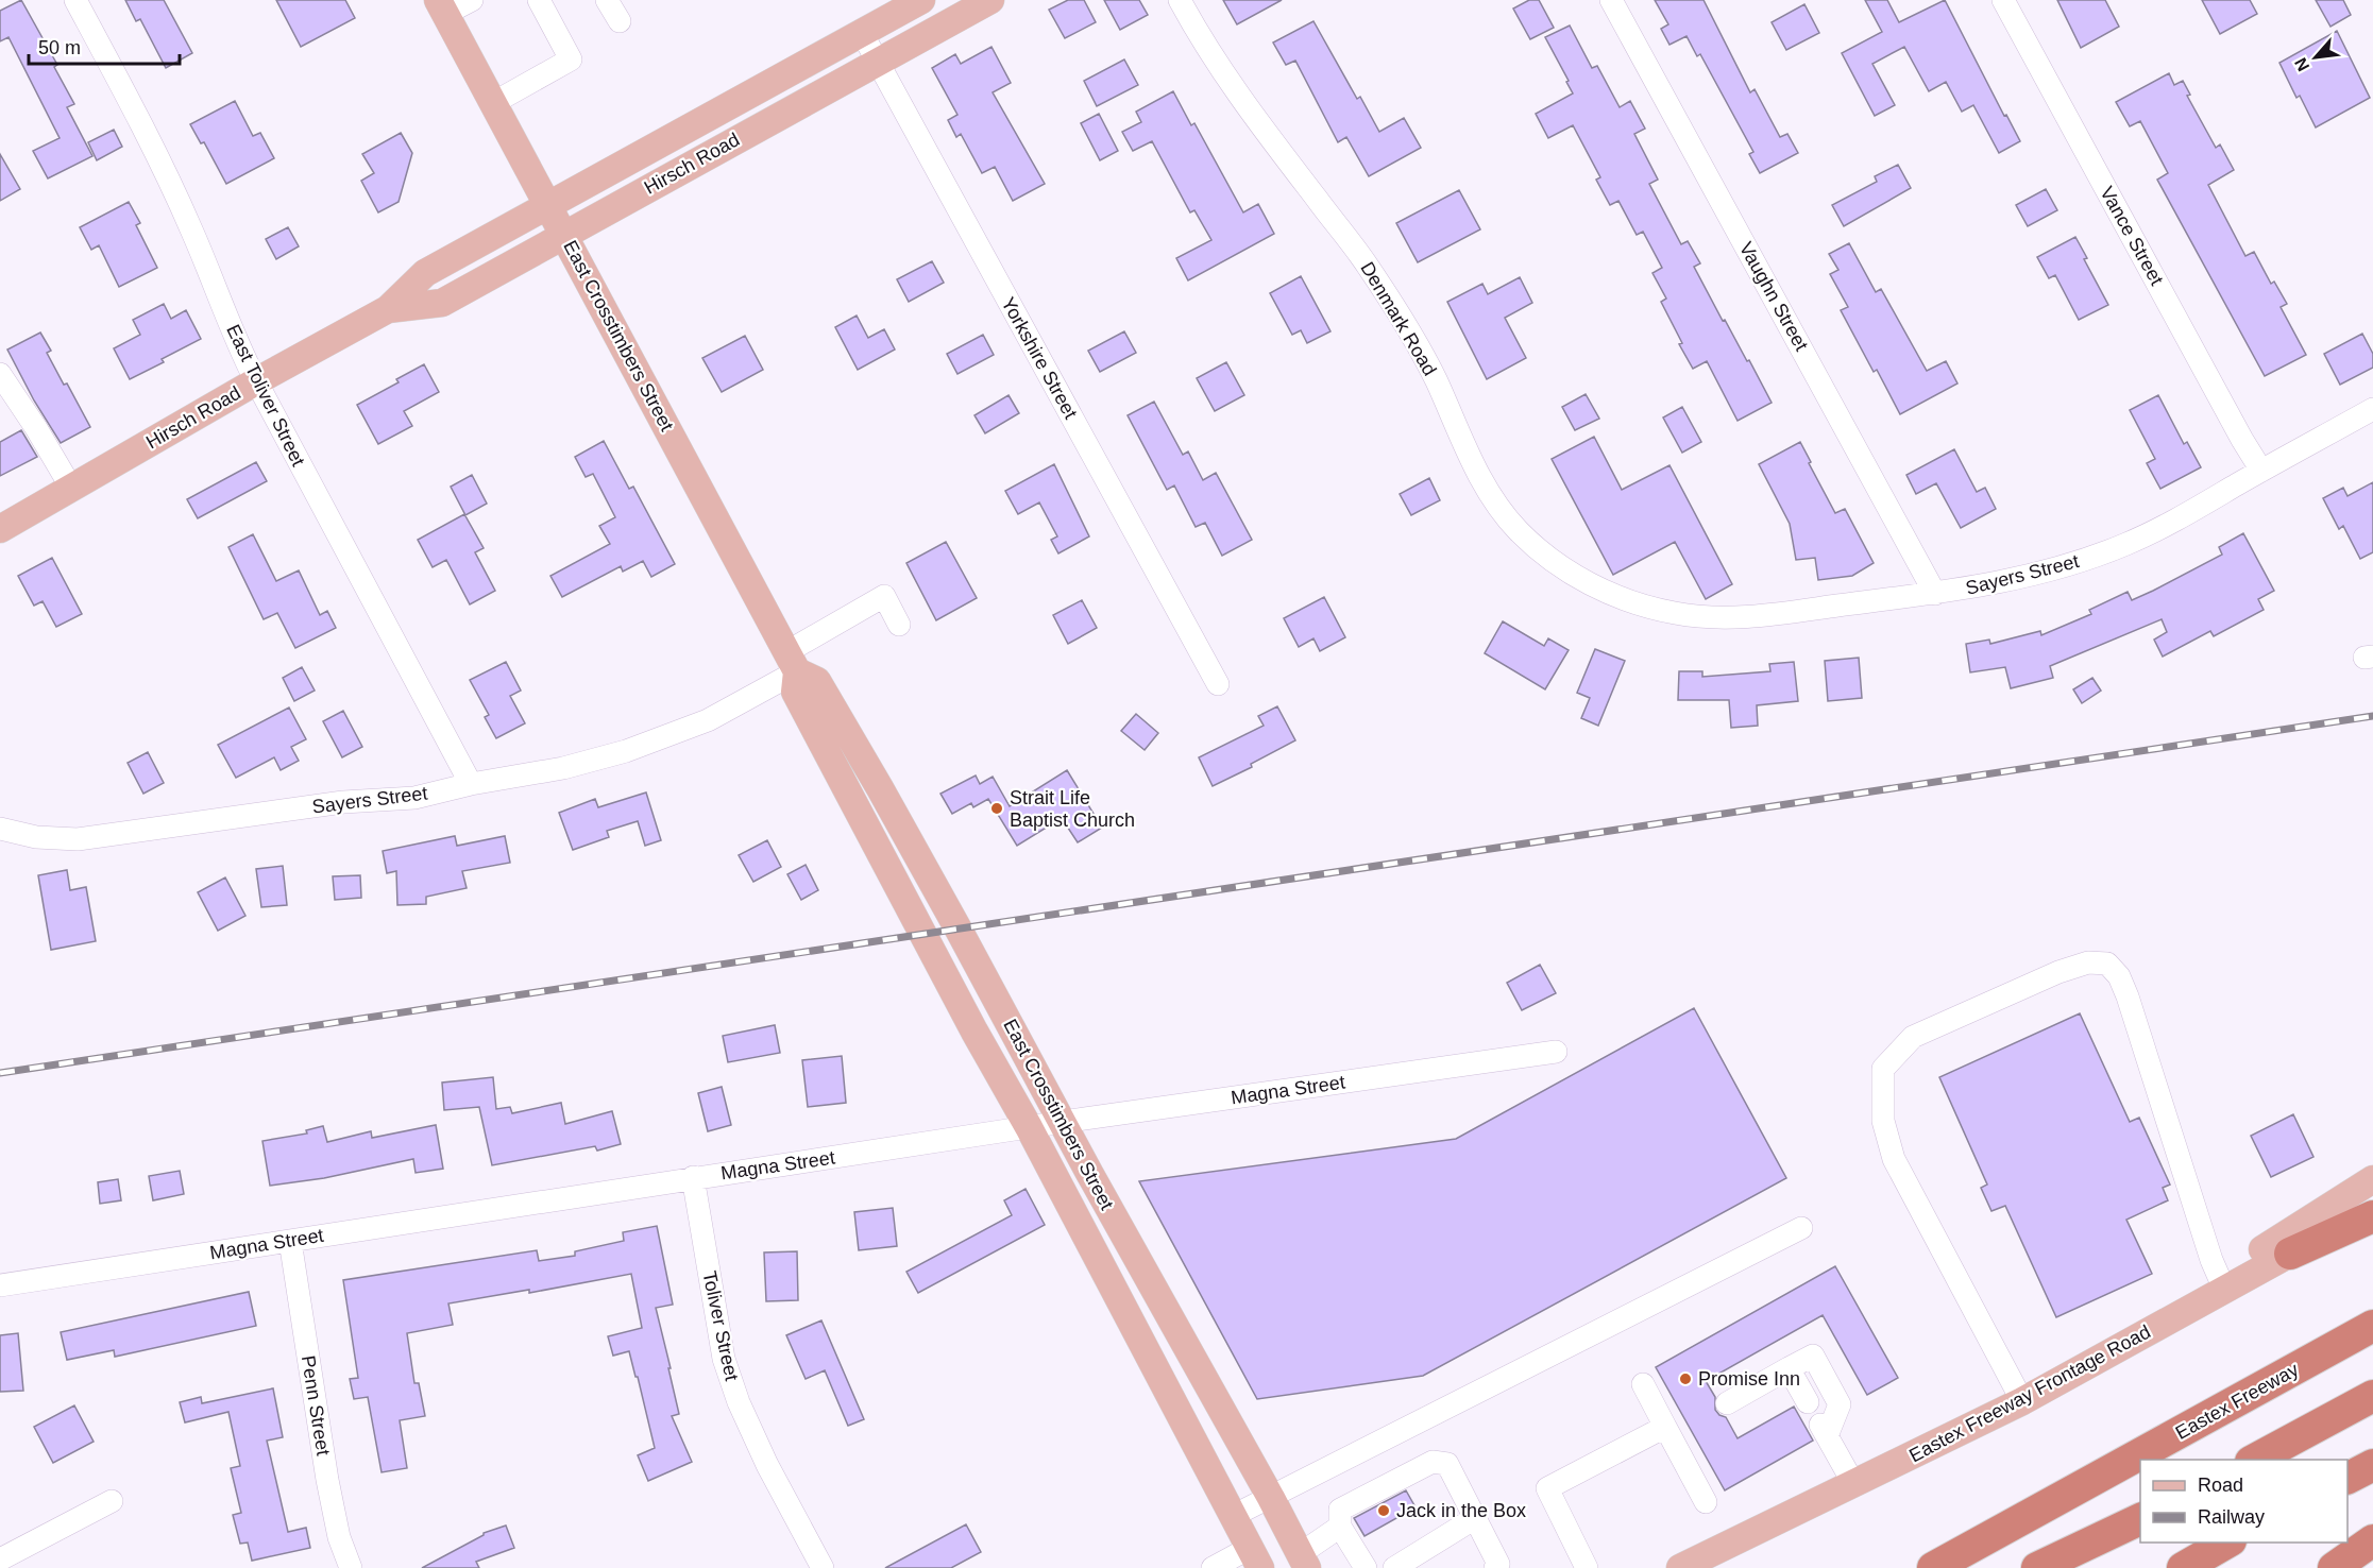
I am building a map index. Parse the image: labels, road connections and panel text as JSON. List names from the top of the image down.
{
  "streets": {
    "highway": ["Eastex Freeway"],
    "main road": ["Hirsch Road", "East Crosstimbers Street", "Eastex Freeway Frontage Road"],
    "street": [
      "Vance Street",
      "Vaughn Street",
      "Denmark Road",
      "Yorkshire Street",
      "East Toliver Street",
      "Sayers Street",
      "Magna Street",
      "Toliver Street",
      "Penn Street"
    ]
  },
  "crossings": [
    ["Hirsch Road", "East Crosstimbers Street"],
    ["Hirsch Road", "Yorkshire Street"],
    ["Hirsch Road", "East Toliver Street"],
    ["Vance Street", "Sayers Street"],
    ["Vaughn Street", "Sayers Street"],
    ["Denmark Road", "Sayers Street"],
    ["East Crosstimbers Street", "Sayers Street"],
    ["East Crosstimbers Street", "Magna Street"],
    ["East Toliver Street", "Sayers Street"],
    ["Magna Street", "Toliver Street"],
    ["Magna Street", "Penn Street"]
  ],
  "places": ["Strait Life Baptist Church", "Promise Inn", "Jack in the Box"],
  "legend": ["Road", "Railway"],
  "scale_bar": "50 m",
  "north": "bottom left"
}
